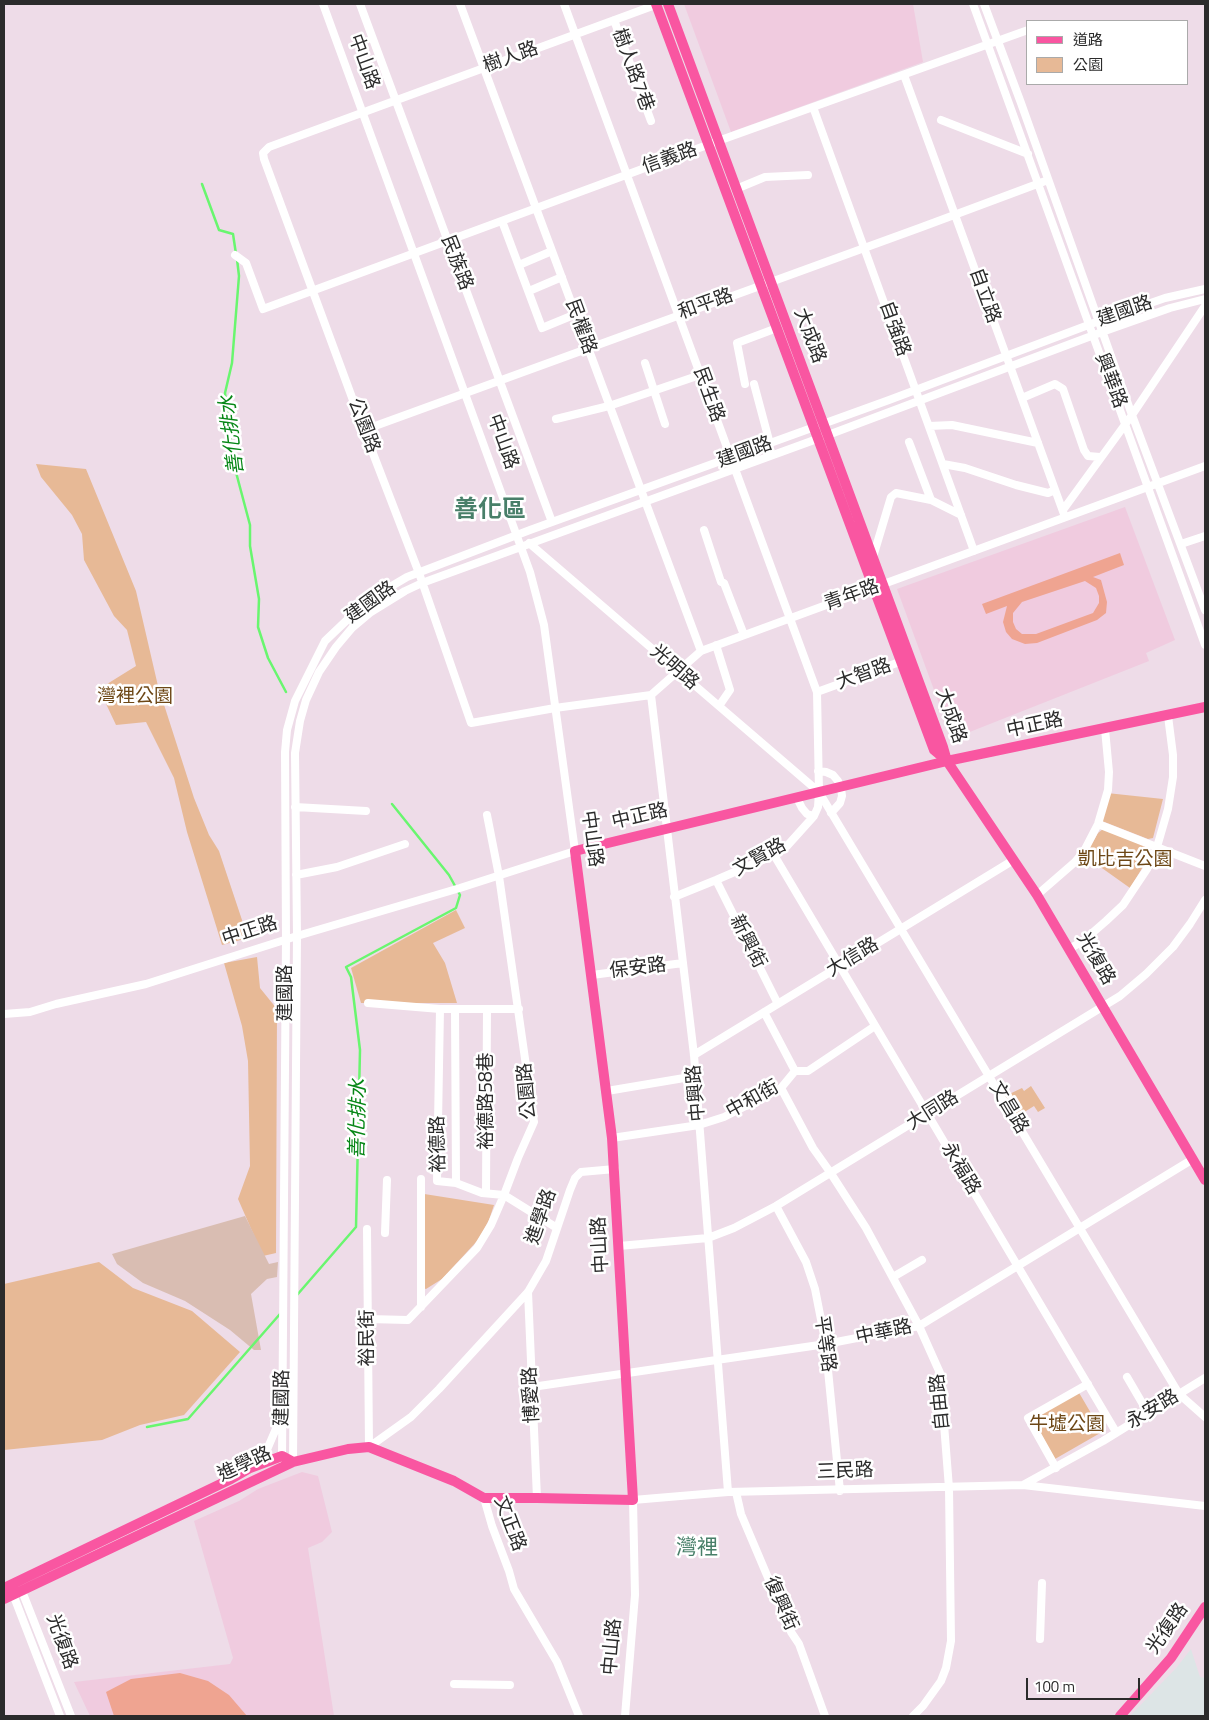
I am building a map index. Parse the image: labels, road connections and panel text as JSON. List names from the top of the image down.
{
  "streets": {
    "main road": [
      "中山路",
      "大成路",
      "中正路",
      "光復路",
      "進學路",
      "三民路",
      "文正路"
    ],
    "street": [
      "樹人路",
      "樹人路7巷",
      "信義路",
      "民族路",
      "自立路",
      "和平路",
      "建國路",
      "民權路",
      "自強路",
      "興華路",
      "民生路",
      "公園路",
      "青年路",
      "光明路",
      "大智路",
      "文賢路",
      "新興街",
      "大信路",
      "保安路",
      "中興路",
      "中和街",
      "裕德路58巷",
      "文昌路",
      "大同路",
      "裕德路",
      "永福路",
      "中華路",
      "裕民街",
      "平等路",
      "博愛路",
      "自由路",
      "永安路",
      "復興街"
    ]
  },
  "crossings": [
    ["樹人路", "中山路"],
    ["樹人路", "樹人路7巷"],
    ["樹人路", "民族路"],
    ["樹人路", "民權路"],
    ["樹人路", "大成路"],
    ["樹人路", "民生路"],
    ["樹人路", "公園路"],
    ["中山路", "信義路"],
    ["中山路", "和平路"],
    ["中山路", "建國路"],
    ["中山路", "公園路"],
    ["中山路", "光明路"],
    ["中山路", "中正路"],
    ["中山路", "保安路"],
    ["中山路", "中和街"],
    ["中山路", "大同路"],
    ["中山路", "進學路"],
    ["中山路", "中華路"],
    ["中山路", "三民路"],
    ["信義路", "民族路"],
    ["信義路", "自立路"],
    ["信義路", "民權路"],
    ["信義路", "自強路"],
    ["信義路", "大成路"],
    ["信義路", "興華路"],
    ["信義路", "民生路"],
    ["信義路", "公園路"],
    ["民族路", "和平路"],
    ["民族路", "建國路"],
    ["自立路", "和平路"],
    ["自立路", "建國路"],
    ["自立路", "青年路"],
    ["和平路", "民權路"],
    ["和平路", "自強路"],
    ["和平路", "大成路"],
    ["和平路", "興華路"],
    ["和平路", "民生路"],
    ["和平路", "公園路"],
    ["建國路", "民權路"],
    ["建國路", "自強路"],
    ["建國路", "大成路"],
    ["建國路", "興華路"],
    ["建國路", "民生路"],
    ["建國路", "公園路"],
    ["建國路", "光明路"],
    ["建國路", "中正路"],
    ["建國路", "進學路"],
    ["建國路", "文正路"],
    ["民權路", "青年路"],
    ["自強路", "青年路"],
    ["大成路", "青年路"],
    ["大成路", "大智路"],
    ["大成路", "中正路"],
    ["大成路", "光復路"],
    ["興華路", "青年路"],
    ["民生路", "青年路"],
    ["民生路", "光明路"],
    ["民生路", "大智路"],
    ["民生路", "中正路"],
    ["民生路", "文昌路"],
    ["公園路", "中正路"],
    ["公園路", "裕德路"],
    ["公園路", "裕民街"],
    ["青年路", "光明路"],
    ["青年路", "中興路"],
    ["光明路", "中正路"],
    ["光明路", "文昌路"],
    ["中正路", "光復路"],
    ["中正路", "中興路"],
    ["中正路", "文昌路"],
    ["文賢路", "新興街"],
    ["文賢路", "中興路"],
    ["文賢路", "永福路"],
    ["新興街", "大信路"],
    ["大信路", "光復路"],
    ["大信路", "中興路"],
    ["大信路", "文昌路"],
    ["大信路", "永福路"],
    ["光復路", "大同路"],
    ["光復路", "進學路"],
    ["光復路", "中華路"],
    ["保安路", "中興路"],
    ["中興路", "中和街"],
    ["中興路", "大同路"],
    ["中興路", "中華路"],
    ["中興路", "三民路"],
    ["中興路", "復興街"],
    ["中和街", "永福路"],
    ["中和街", "自由路"],
    ["裕德路58巷", "裕德路"],
    ["文昌路", "大同路"],
    ["文昌路", "中華路"],
    ["文昌路", "永安路"],
    ["大同路", "永福路"],
    ["大同路", "平等路"],
    ["大同路", "自由路"],
    ["裕德路", "進學路"],
    ["永福路", "中華路"],
    ["永福路", "永安路"],
    ["進學路", "裕民街"],
    ["進學路", "博愛路"],
    ["進學路", "文正路"],
    ["中華路", "平等路"],
    ["中華路", "博愛路"],
    ["中華路", "自由路"],
    ["裕民街", "文正路"],
    ["平等路", "三民路"],
    ["博愛路", "三民路"],
    ["自由路", "三民路"],
    ["永安路", "三民路"],
    ["三民路", "文正路"],
    ["三民路", "復興街"]
  ],
  "districts": ["善化區", "灣裡"],
  "water": ["善化排水"],
  "parks": ["灣裡公園", "凱比吉公園", "牛墟公園"],
  "legend": ["道路", "公園"],
  "scale_bar": "100 m"
}
